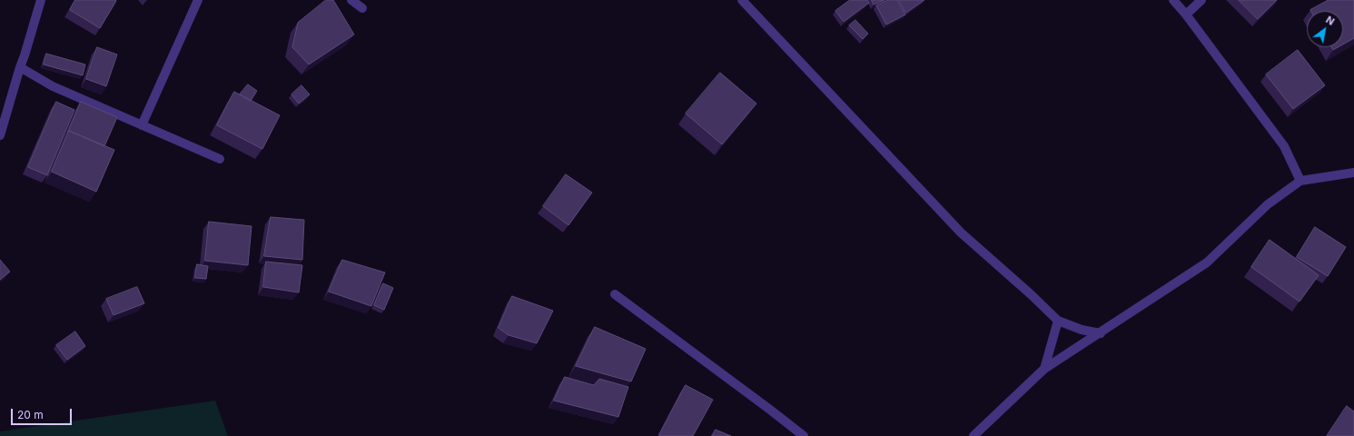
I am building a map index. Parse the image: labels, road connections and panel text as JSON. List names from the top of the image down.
{
  "scale_bar": "20 m",
  "north": "top right"
}
